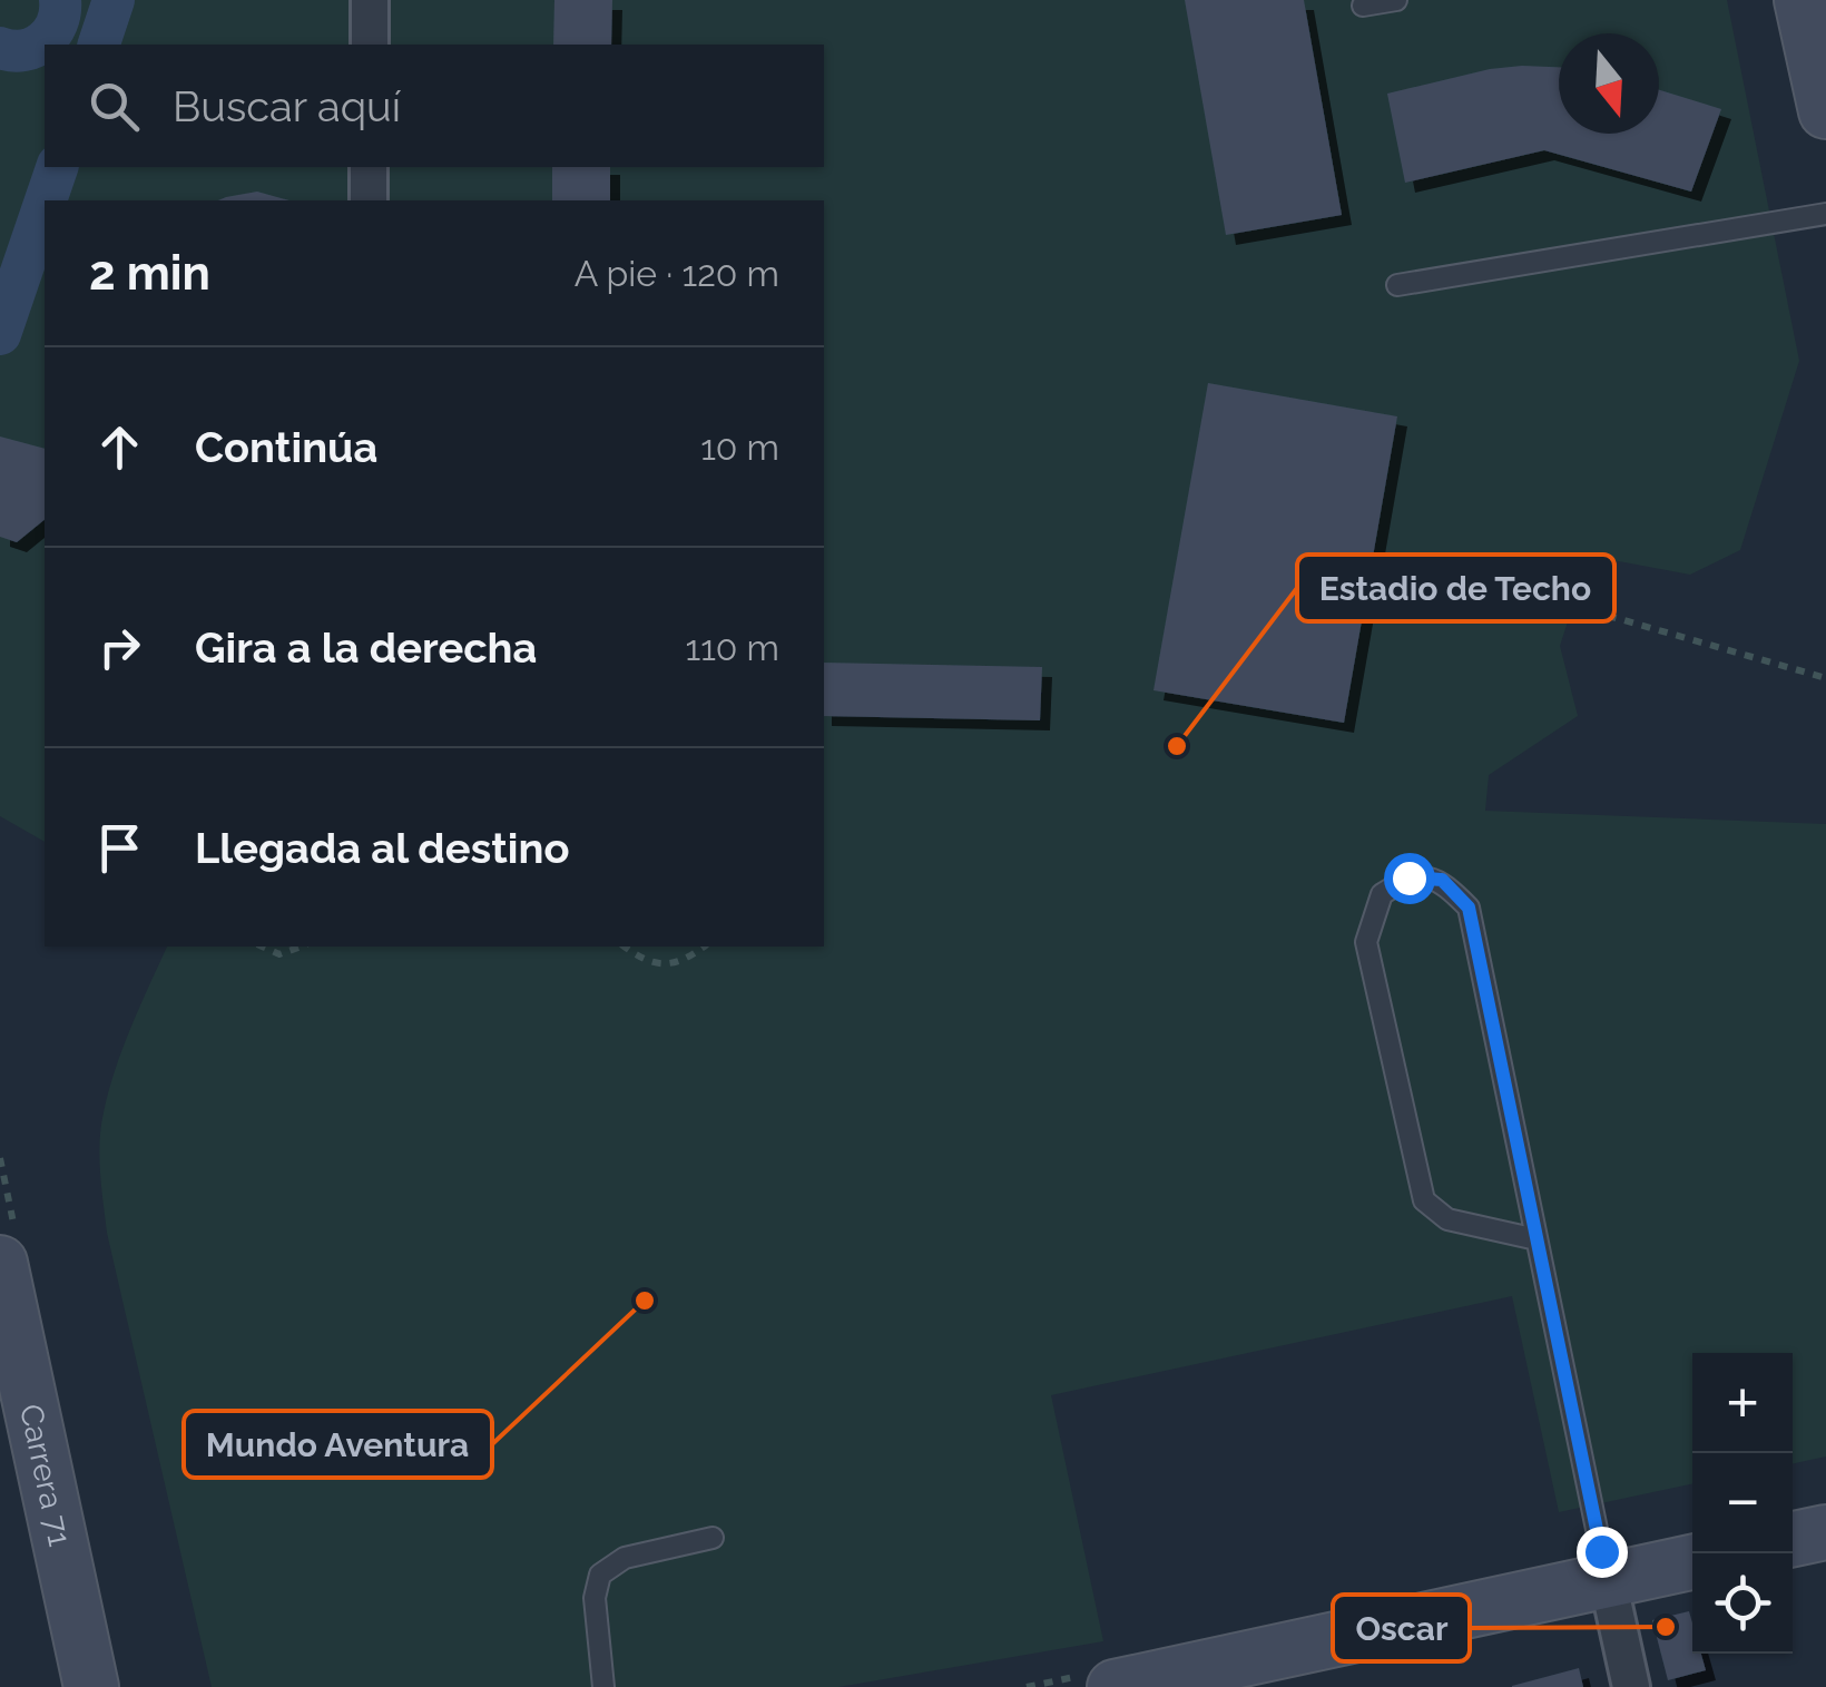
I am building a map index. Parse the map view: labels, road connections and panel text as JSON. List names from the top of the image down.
{
  "streets": {
    "street": ["Carrera 71"]
  },
  "places": ["Estadio de Techo", "Mundo Aventura", "Oscar"],
  "north": "bottom",
  "page": {
    "search": "Buscar aquí",
    "heading": ["2 min", "A pie · 120 m"],
    "list": [
      ["Continúa", "10 m"],
      ["Gira a la derecha", "110 m"],
      "Llegada al destino"
    ],
    "map_buttons": ["+", "−"]
  }
}
